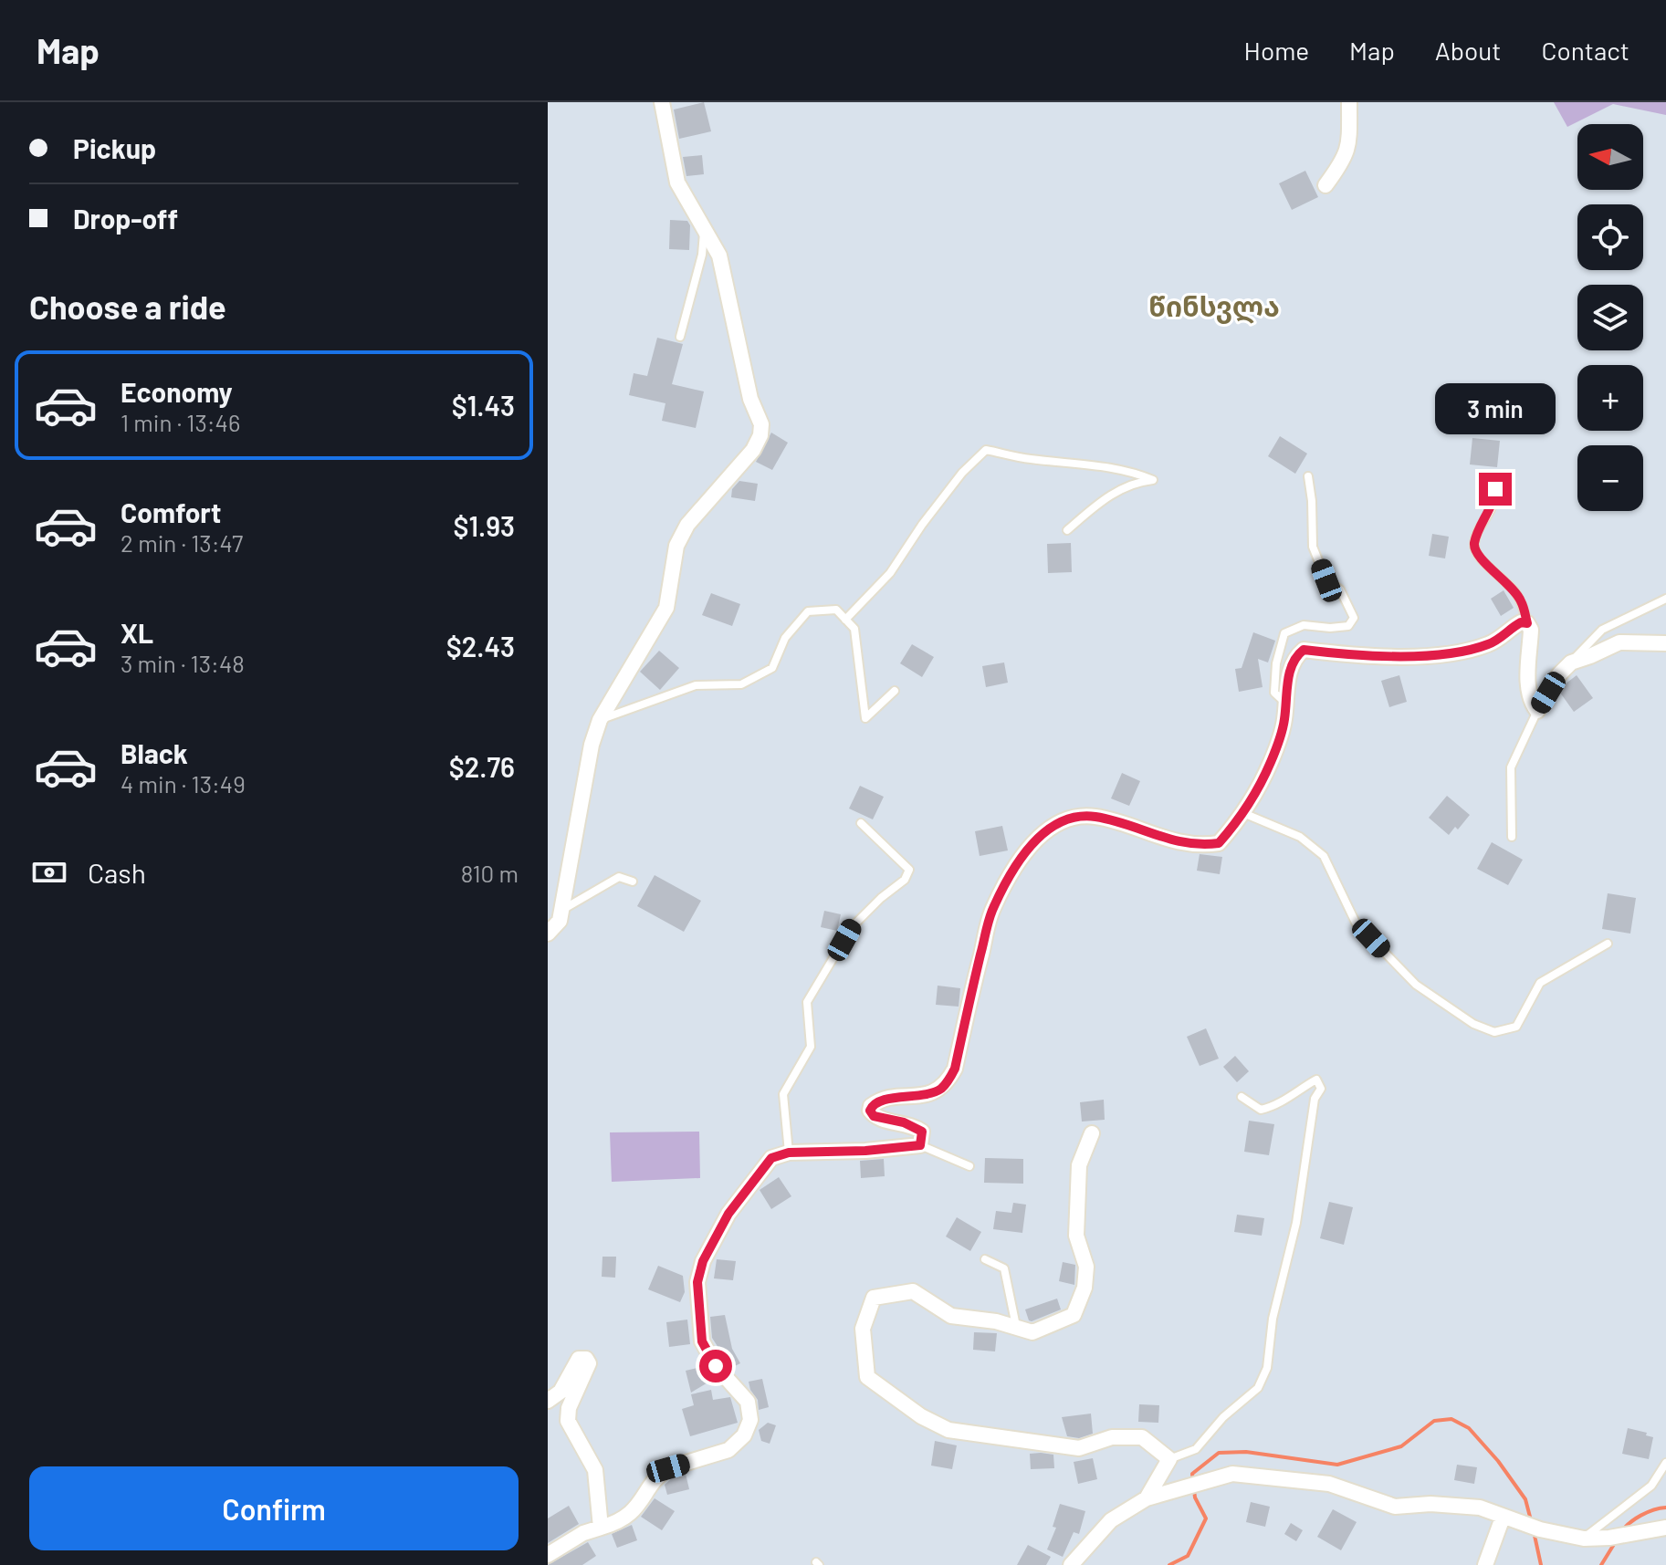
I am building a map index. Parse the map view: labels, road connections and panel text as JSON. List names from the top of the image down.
{
  "districts": ["წინსვლა"],
  "north": "left",
  "page": {
    "header": "Map",
    "nav": [
      "Home",
      "Map",
      "About",
      "Contact"
    ],
    "banner": ["Pickup", "Drop-off"],
    "map_buttons": ["+", "−"],
    "heading": "Choose a ride",
    "list": [
      {
        "name": "Economy",
        "note": "1 min · 13:46",
        "value": "$1.43"
      },
      {
        "name": "Comfort",
        "note": "2 min · 13:47",
        "value": "$1.93"
      },
      {
        "name": "XL",
        "note": "3 min · 13:48",
        "value": "$2.43"
      },
      {
        "name": "Black",
        "note": "4 min · 13:49",
        "value": "$2.76"
      }
    ],
    "bubble": "3 min",
    "pay": ["Cash", "810 m"],
    "buttons": "Confirm"
  }
}
